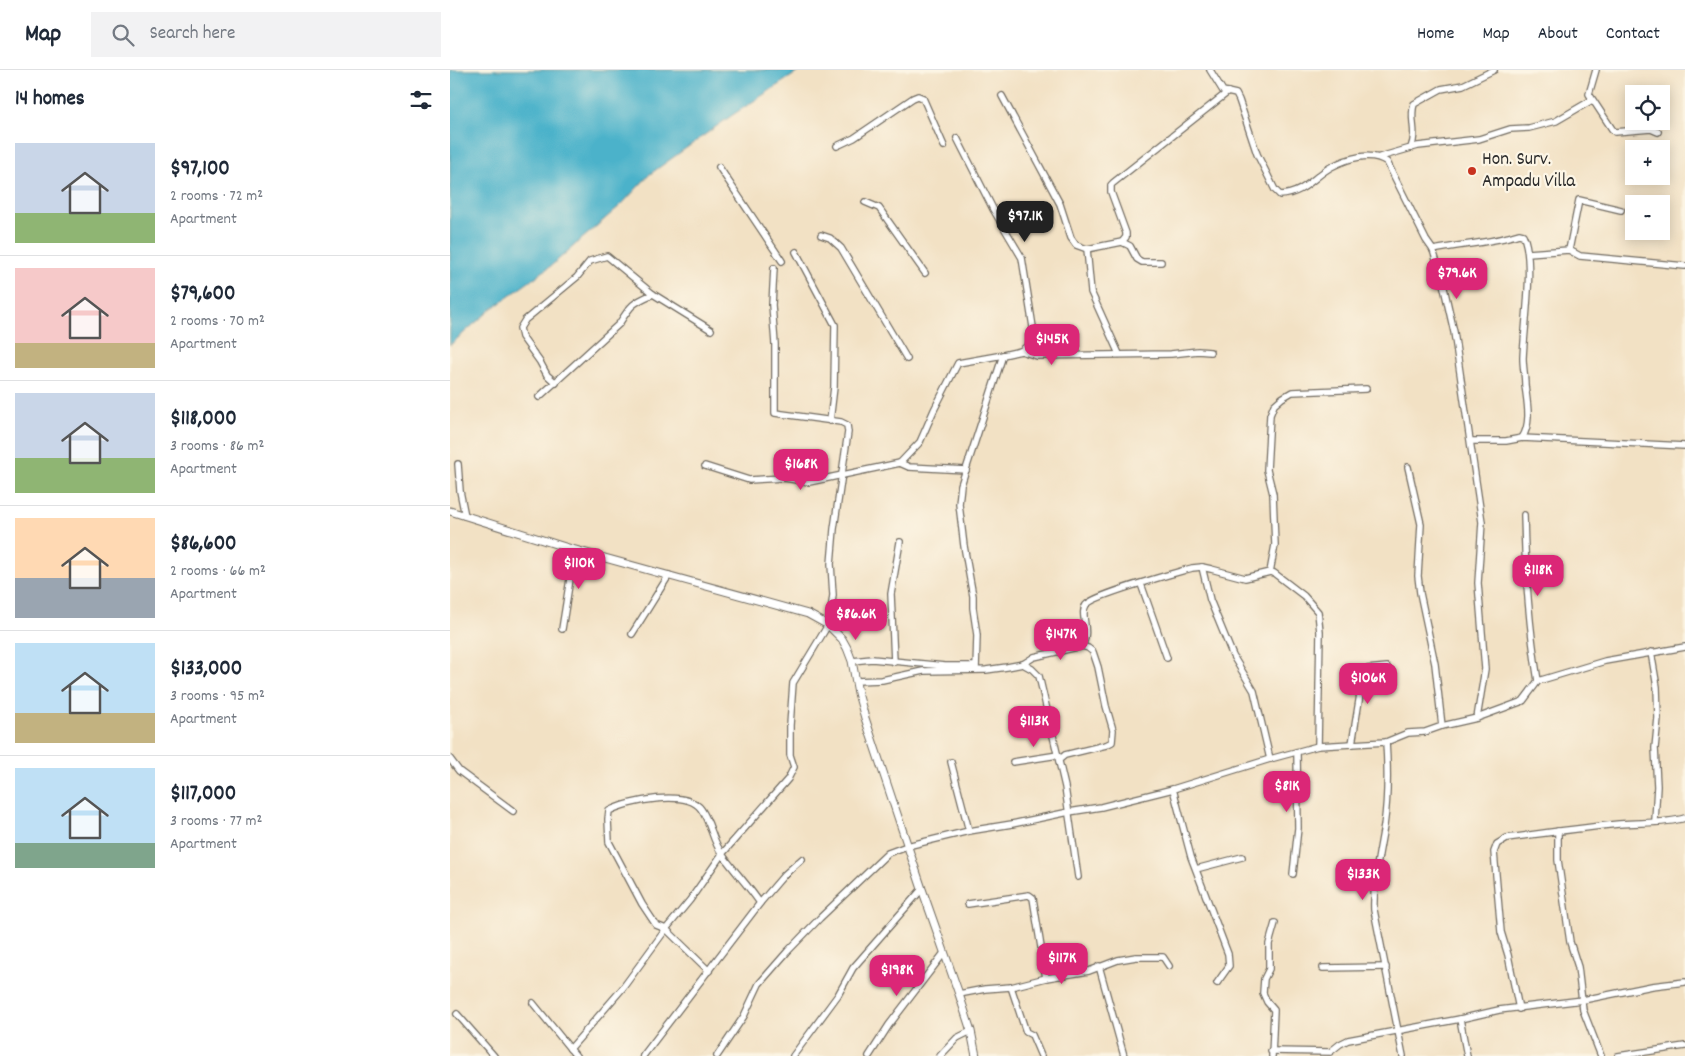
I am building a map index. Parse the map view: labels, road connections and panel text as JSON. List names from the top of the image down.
{
  "places": ["Hon. Surv. Ampadu Villa"],
  "page": {
    "header": "Map",
    "search": "Search here",
    "nav": [
      "Home",
      "Map",
      "About",
      "Contact"
    ],
    "heading": "14 homes",
    "map_buttons": ["+", "−"],
    "list": [
      {
        "name": "$97,100",
        "note": "2 rooms · 72 m² · Apartment"
      },
      {
        "name": "$79,600",
        "note": "2 rooms · 70 m² · Apartment"
      },
      {
        "name": "$118,000",
        "note": "3 rooms · 86 m² · Apartment"
      },
      {
        "name": "$86,600",
        "note": "2 rooms · 66 m² · Apartment"
      },
      {
        "name": "$133,000",
        "note": "3 rooms · 95 m² · Apartment"
      },
      {
        "name": "$117,000",
        "note": "3 rooms · 77 m² · Apartment"
      }
    ],
    "price": [
      "$97.1K",
      "$79.6K",
      "$145K",
      "$168K",
      "$110K",
      "$118K",
      "$86.6K",
      "$147K",
      "$106K",
      "$113K",
      "$81K",
      "$133K",
      "$117K",
      "$198K"
    ]
  }
}
